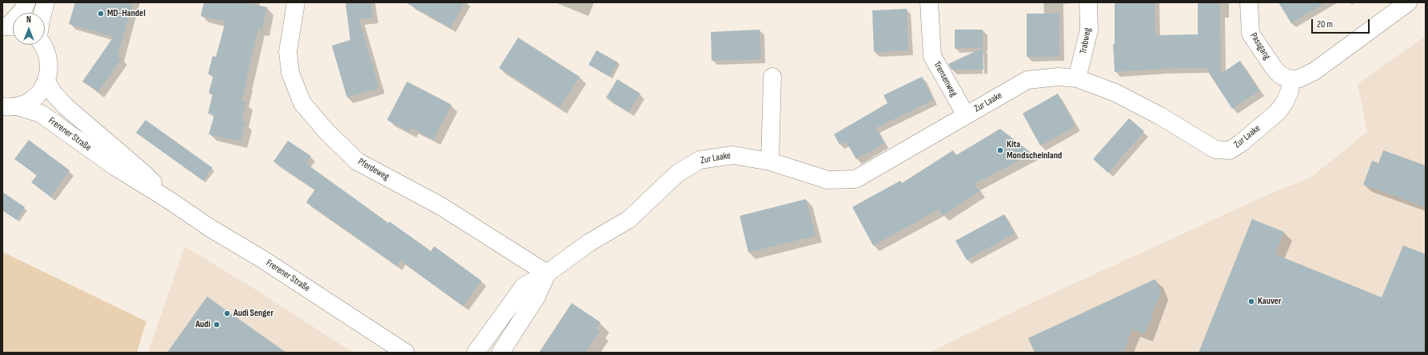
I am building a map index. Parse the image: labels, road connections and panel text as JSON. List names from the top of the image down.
{
  "streets": {
    "street": [
      "Trabweg",
      "Passgang",
      "Trensenweg",
      "Zur Laake",
      "Frerener Straße",
      "Pferdeweg"
    ]
  },
  "crossings": [
    ["Trabweg", "Zur Laake"],
    ["Passgang", "Zur Laake"],
    ["Trensenweg", "Zur Laake"],
    ["Zur Laake", "Pferdeweg"]
  ],
  "places": [
    "MD-Handel",
    "Kita Mondscheinland",
    "Kauver",
    "Audi Senger",
    "Audi"
  ],
  "scale_bar": "20 m",
  "north": "top"
}
